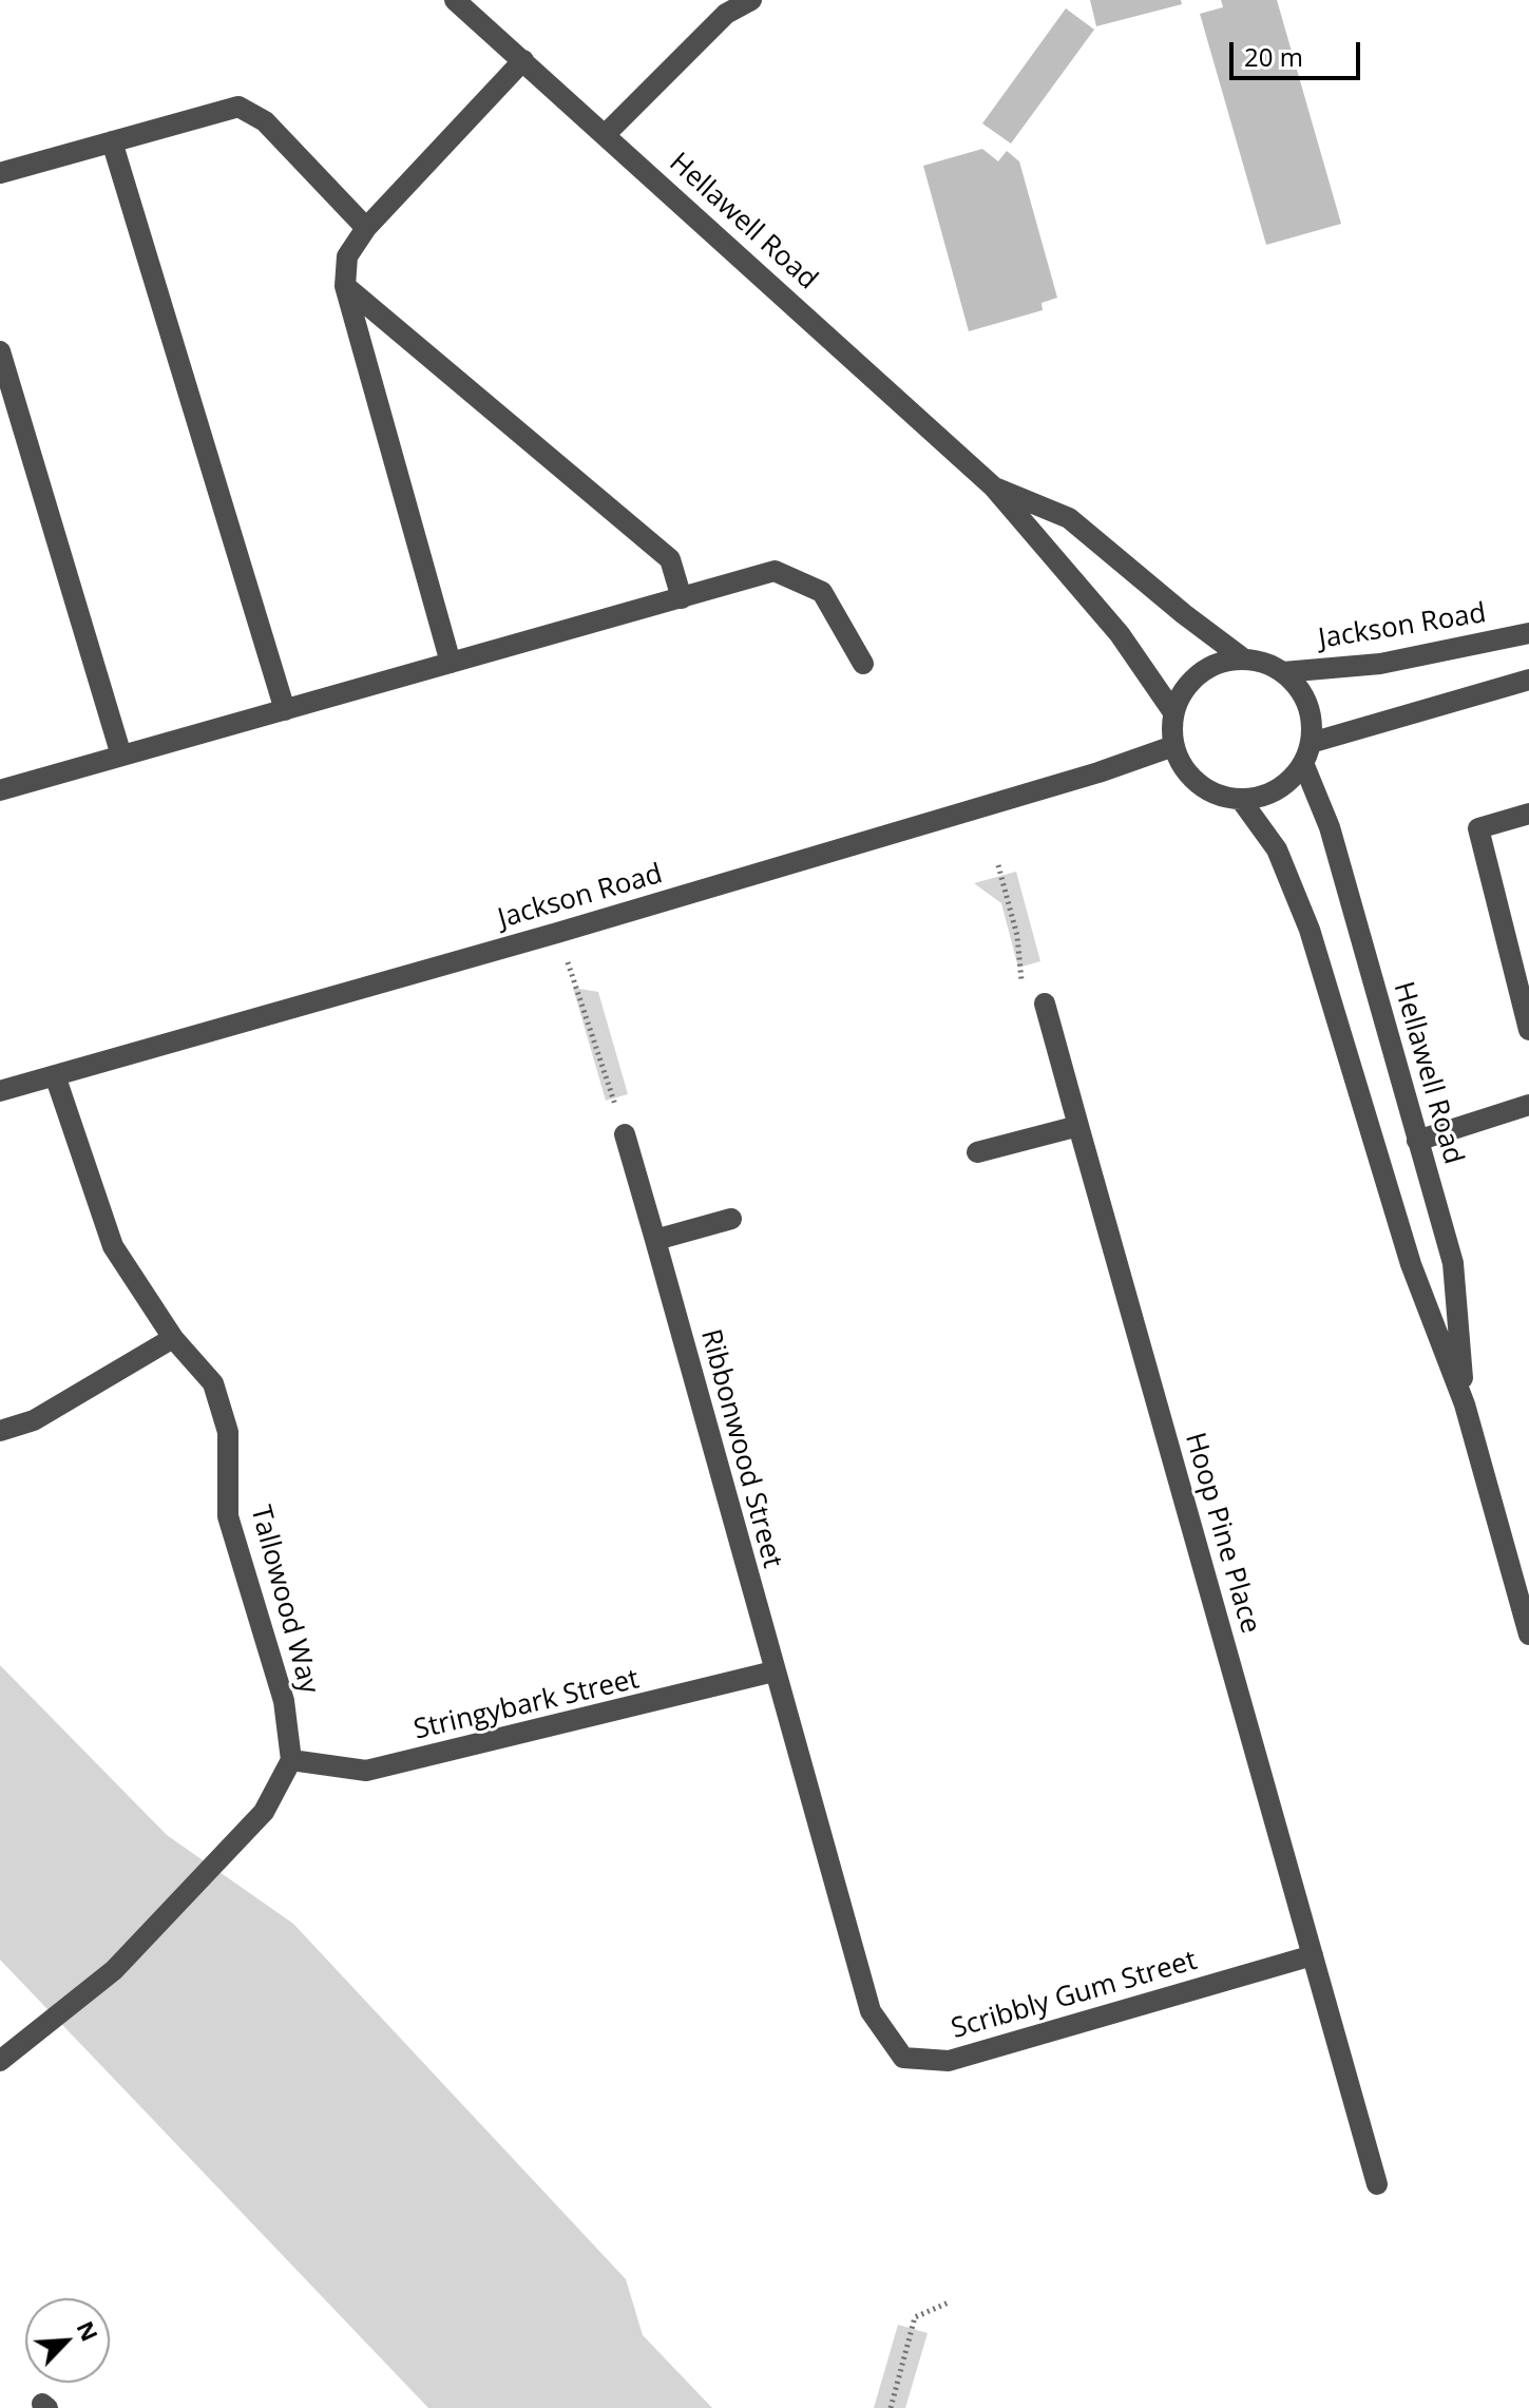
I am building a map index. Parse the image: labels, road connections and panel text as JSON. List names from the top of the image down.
{
  "streets": {
    "street": [
      "Hellawell Road",
      "Jackson Road",
      "Ribbonwood Street",
      "Hoop Pine Place",
      "Tallowood Way",
      "Stringybark Street",
      "Scribbly Gum Street"
    ]
  },
  "crossings": [
    ["Hellawell Road", "Jackson Road"],
    ["Jackson Road", "Tallowood Way"],
    ["Ribbonwood Street", "Stringybark Street"],
    ["Ribbonwood Street", "Scribbly Gum Street"],
    ["Hoop Pine Place", "Scribbly Gum Street"],
    ["Tallowood Way", "Stringybark Street"],
    ["Stringybark Street", "Scribbly Gum Street"]
  ],
  "scale_bar": "20 m",
  "north": "top right"
}
